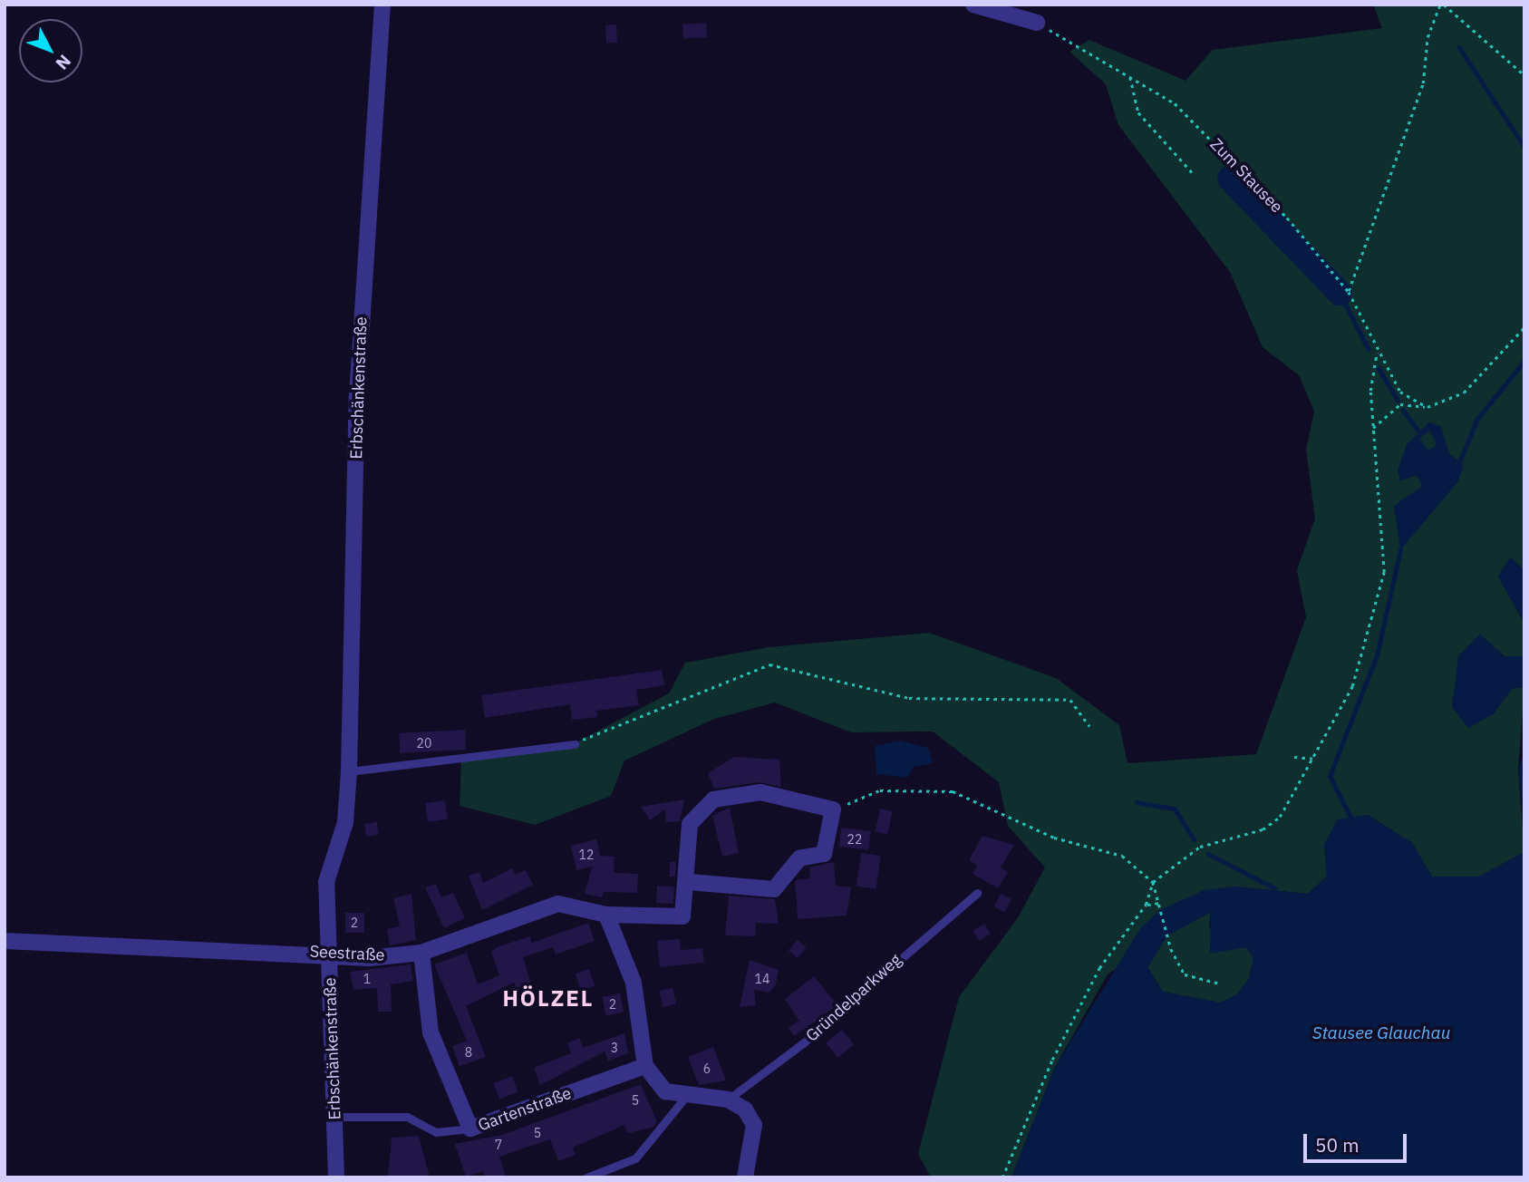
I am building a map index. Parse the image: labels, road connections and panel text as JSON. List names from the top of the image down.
{
  "streets": {
    "street": ["Erbschänkenstraße", "Seestraße", "Gartenstraße"],
    "lane": ["Gründelparkweg"],
    "path": ["Zum Stausee"]
  },
  "crossings": [
    ["Erbschänkenstraße", "Seestraße"],
    ["Seestraße", "Gartenstraße"]
  ],
  "districts": ["HÖLZEL"],
  "water": ["Stausee Glauchau"],
  "house_numbers": [
    "20",
    "22",
    "12",
    "2",
    "1",
    "14",
    "2",
    "3",
    "8",
    "6",
    "5",
    "5",
    "7"
  ],
  "scale_bar": "50 m",
  "north": "bottom right"
}
